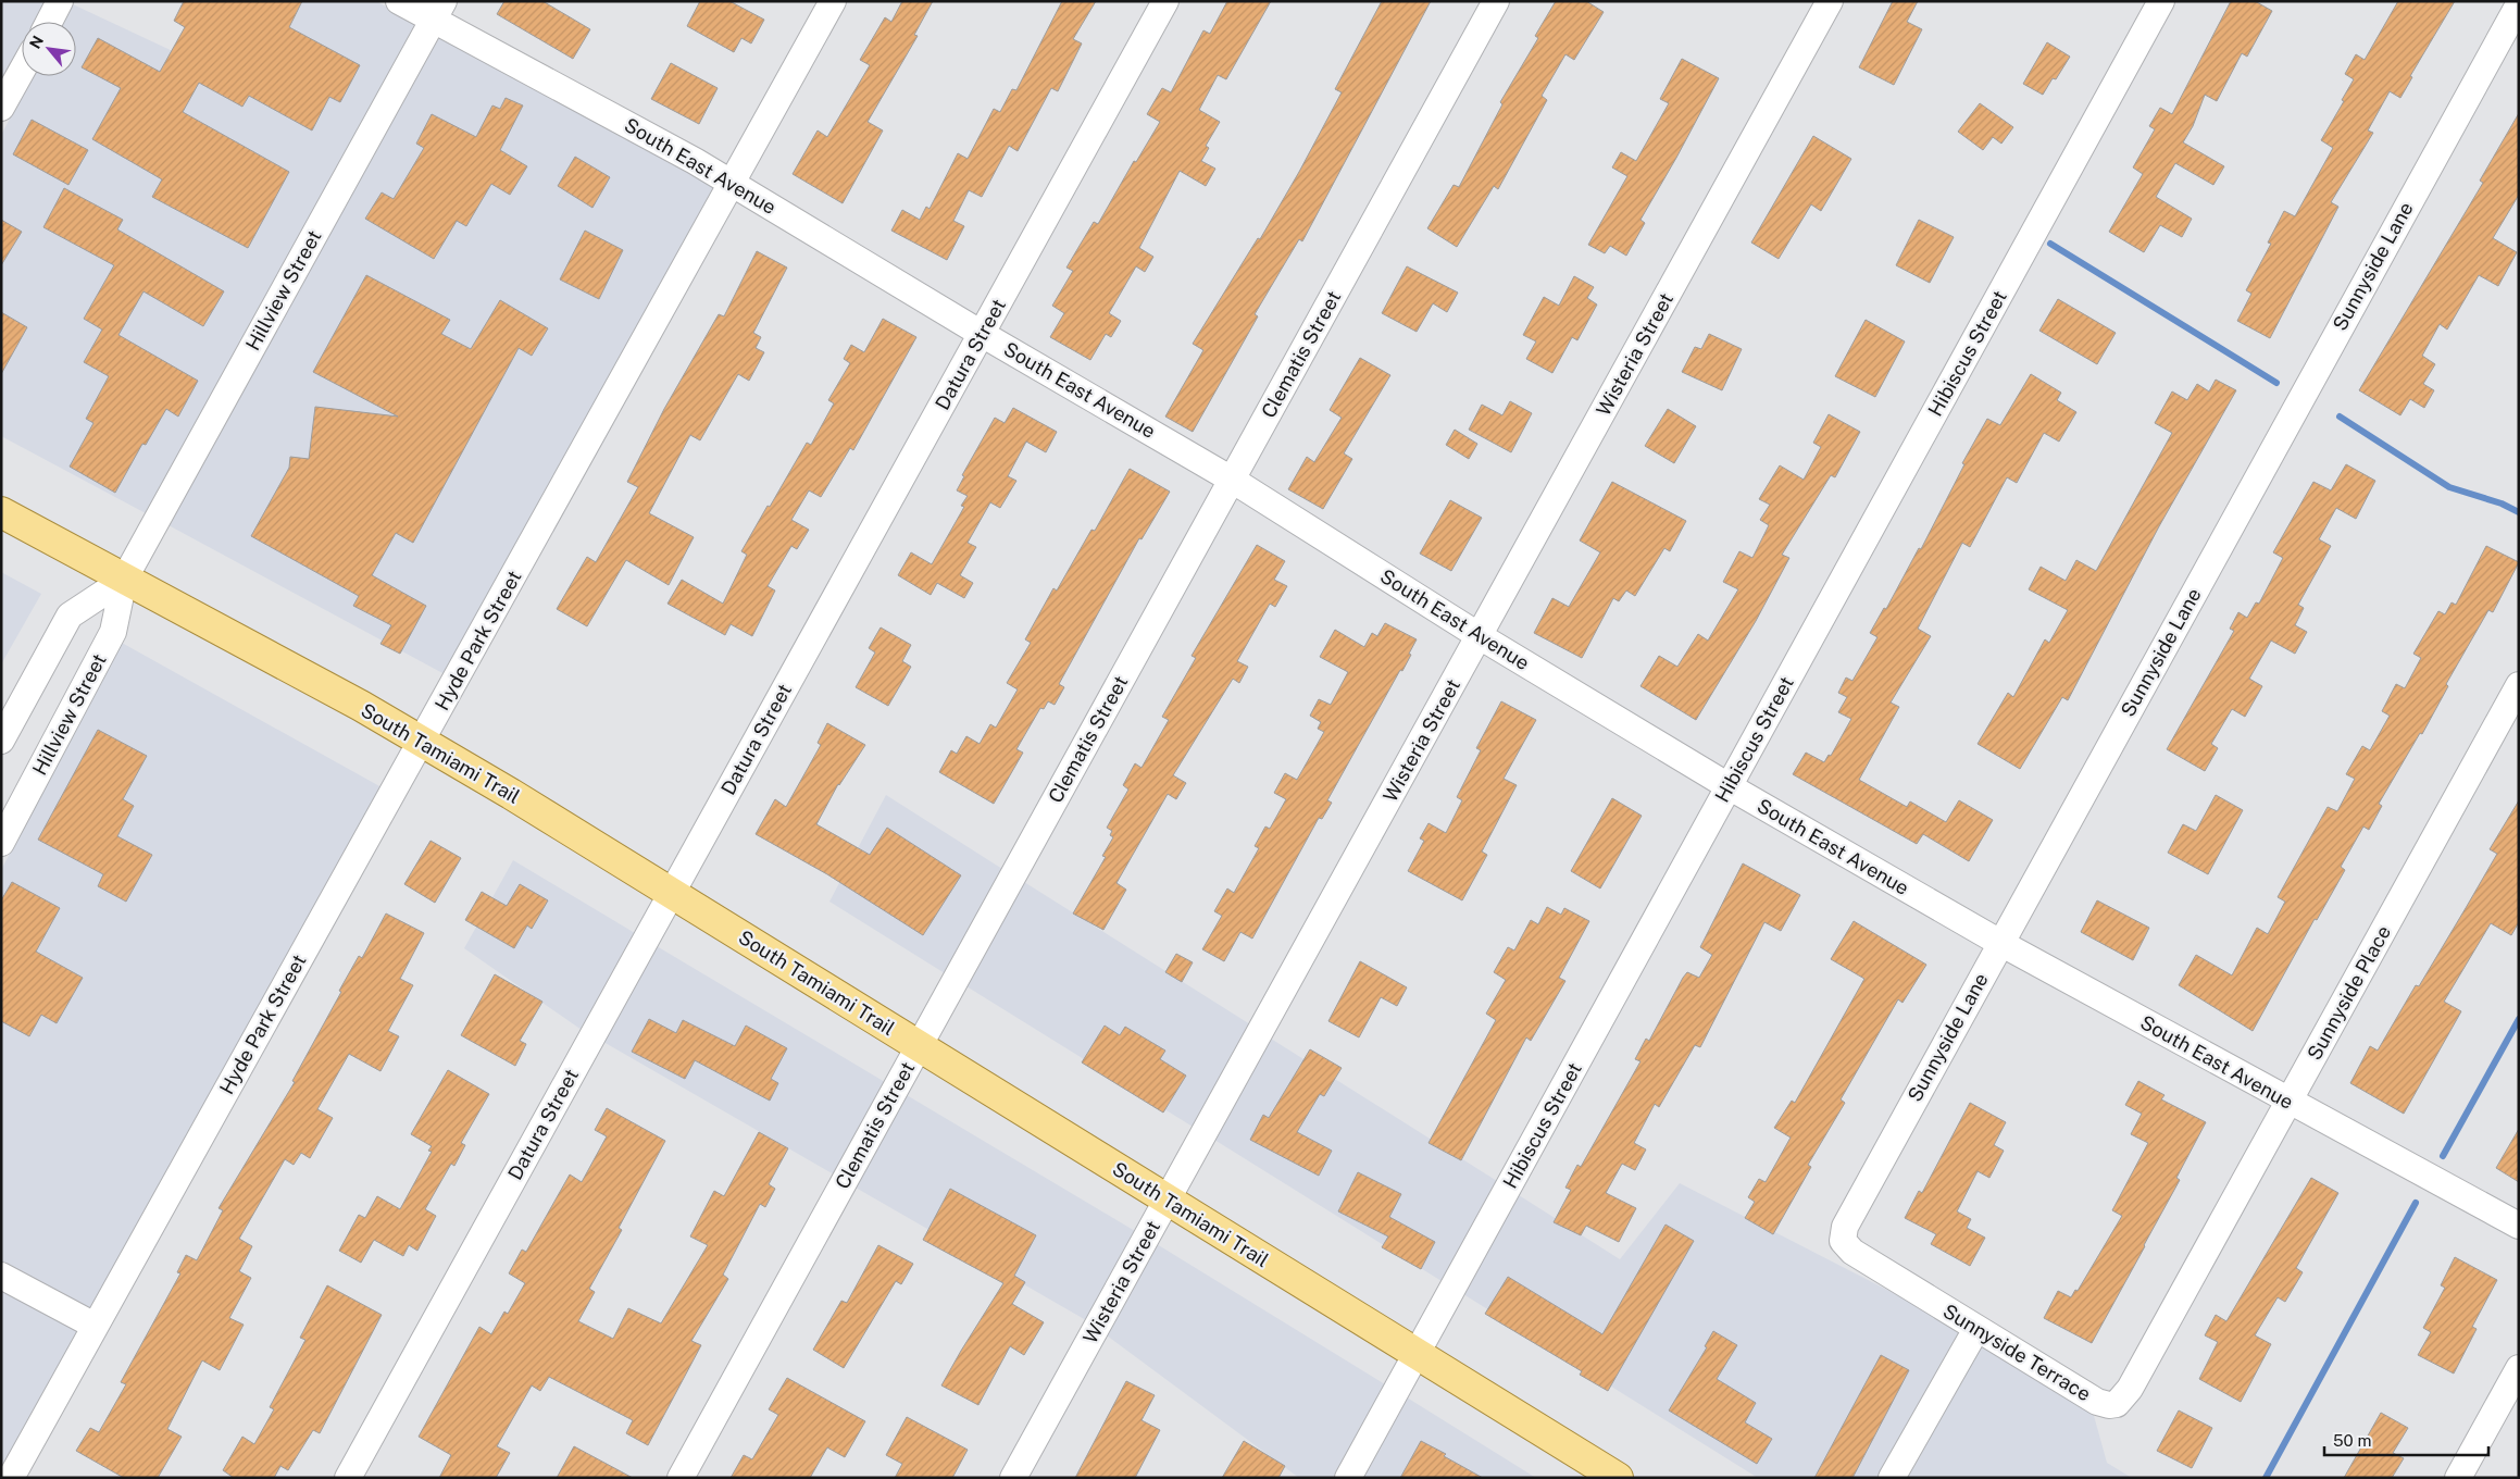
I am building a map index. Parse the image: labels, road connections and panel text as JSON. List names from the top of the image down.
{
  "streets": {
    "main road": ["South Tamiami Trail"],
    "street": [
      "South East Avenue",
      "Sunnyside Lane",
      "Hillview Street",
      "Hibiscus Street",
      "Datura Street",
      "Clematis Street",
      "Wisteria Street",
      "Hyde Park Street",
      "Sunnyside Place",
      "Sunnyside Terrace"
    ]
  },
  "crossings": [
    ["South East Avenue", "Sunnyside Lane"],
    ["South East Avenue", "Hillview Street"],
    ["South East Avenue", "Hibiscus Street"],
    ["South East Avenue", "Datura Street"],
    ["South East Avenue", "Clematis Street"],
    ["South East Avenue", "Wisteria Street"],
    ["South East Avenue", "Hyde Park Street"],
    ["South East Avenue", "Sunnyside Place"],
    ["Sunnyside Lane", "Sunnyside Terrace"],
    ["Hillview Street", "South Tamiami Trail"],
    ["Hibiscus Street", "South Tamiami Trail"],
    ["Datura Street", "South Tamiami Trail"],
    ["Clematis Street", "South Tamiami Trail"],
    ["Wisteria Street", "South Tamiami Trail"],
    ["Hyde Park Street", "South Tamiami Trail"],
    ["Sunnyside Place", "Sunnyside Terrace"]
  ],
  "scale_bar": "50 m",
  "north": "top left"
}
